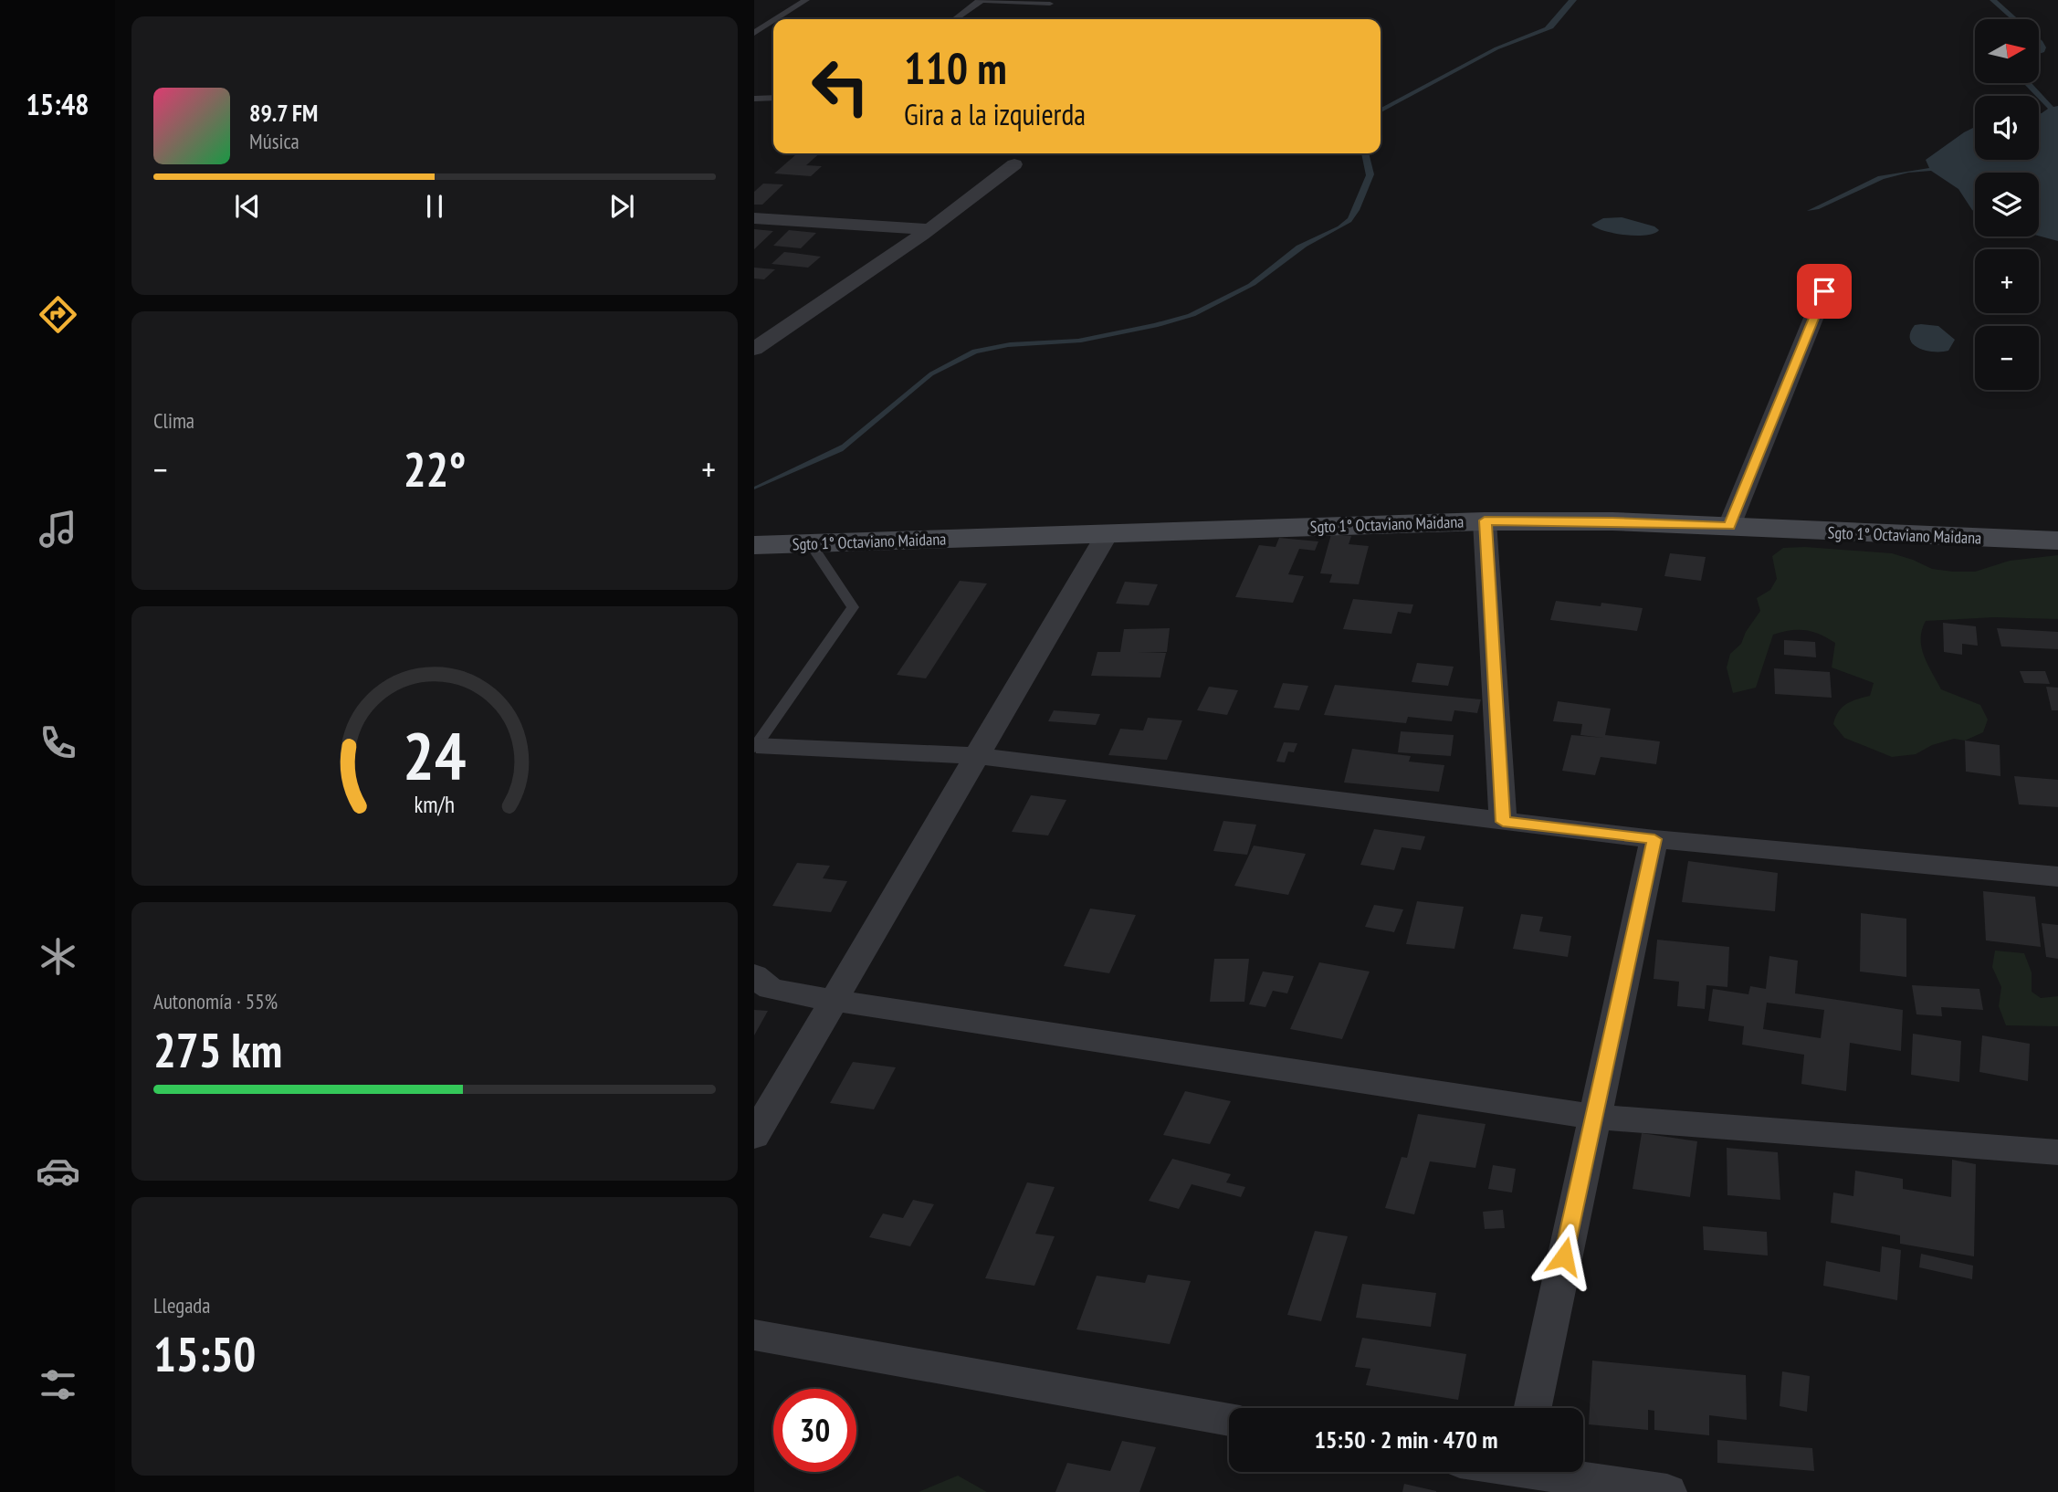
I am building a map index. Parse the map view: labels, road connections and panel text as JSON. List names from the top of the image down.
{
  "streets": {
    "main road": ["Sgto 1° Octaviano Maidana"]
  },
  "north": "right",
  "page": {
    "tabs": "15:48",
    "map_buttons": ["+", "−"],
    "turn": ["110 m", "Gira a la izquierda"],
    "song": ["89.7 FM", "Música"],
    "tile": [
      "Clima",
      ["Autonomía · 55%", "275 km"],
      ["Llegada", "15:50"]
    ],
    "heat": ["−", "22°", "+"],
    "limit": "30",
    "trip": "15:50 · 2 min · 470 m",
    "gauge": ["24", "km/h"]
  }
}
